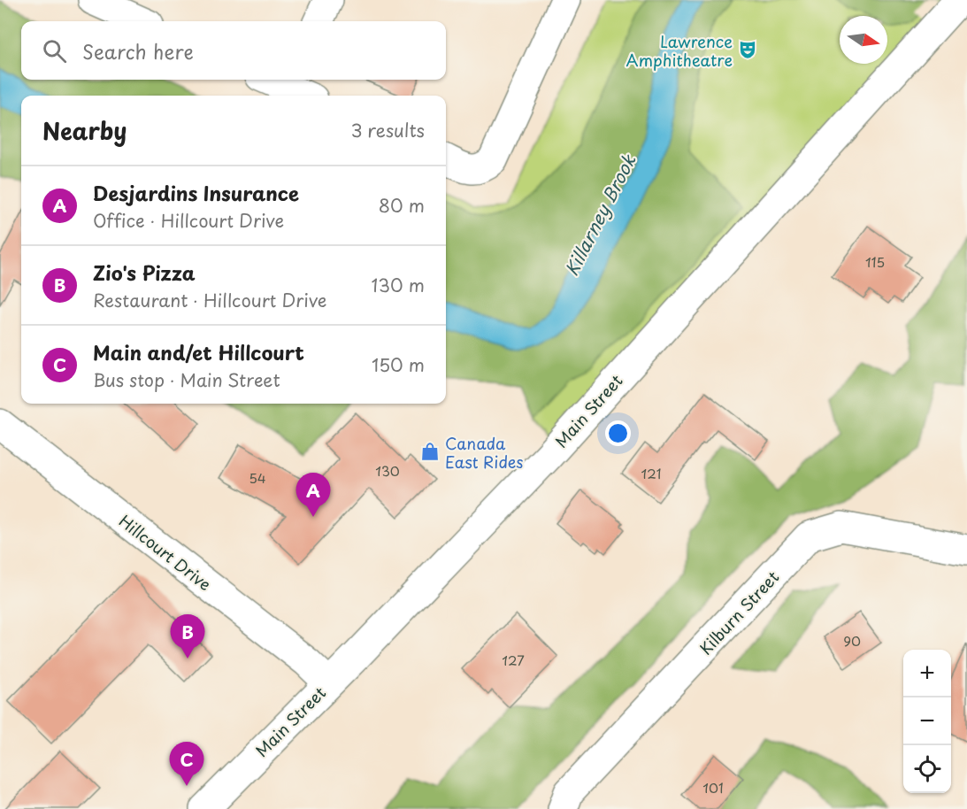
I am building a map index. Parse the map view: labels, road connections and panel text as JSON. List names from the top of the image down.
{
  "streets": {
    "main road": ["Main Street", "Hillcourt Drive", "Kilburn Street"]
  },
  "crossings": [
    ["Main Street", "Hillcourt Drive"]
  ],
  "water": ["Killarney Brook"],
  "places": {
    "theatre": ["Lawrence Amphitheatre"],
    "shop": ["Canada East Rides"]
  },
  "house_numbers": [
    "115",
    "130",
    "121",
    "54",
    "90",
    "127",
    "101"
  ],
  "north": "right",
  "page": {
    "search": "Search here",
    "heading": ["Nearby", "3 results"],
    "list": [
      {
        "mark": "A",
        "name": "Desjardins Insurance",
        "note": "Office · Hillcourt Drive",
        "value": "80 m"
      },
      {
        "mark": "B",
        "name": "Zio's Pizza",
        "note": "Restaurant · Hillcourt Drive",
        "value": "130 m"
      },
      {
        "mark": "C",
        "name": "Main and/et Hillcourt",
        "note": "Bus stop · Main Street",
        "value": "150 m"
      }
    ],
    "pins": ["A", "B", "C"],
    "map_buttons": ["+", "−"]
  }
}
